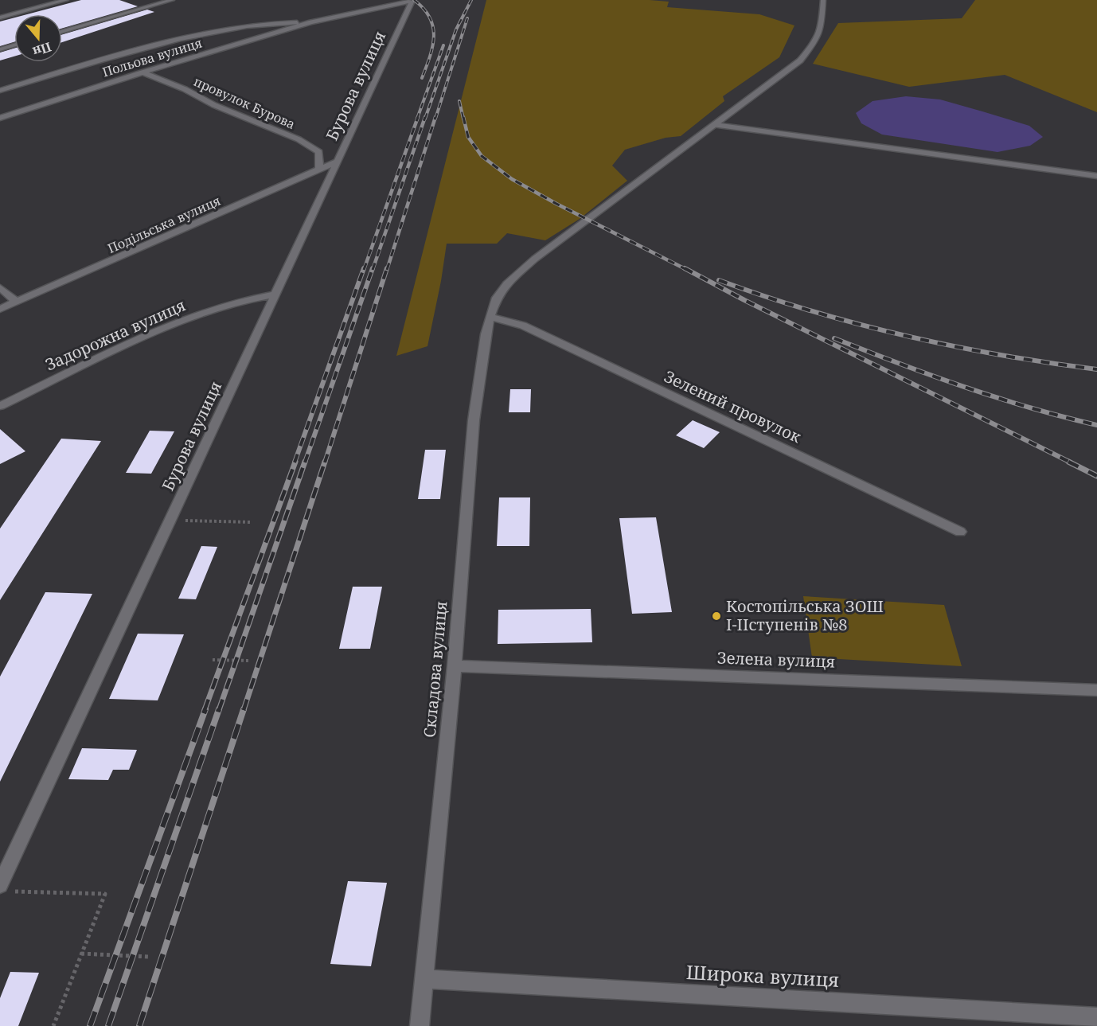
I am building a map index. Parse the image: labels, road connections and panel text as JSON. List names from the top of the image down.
{
  "streets": {
    "street": [
      "Польова вулиця",
      "Бурова вулиця",
      "провулок Бурова",
      "Подільська вулиця",
      "Задорожна вулиця",
      "Зелений провулок",
      "Зелена вулиця",
      "Складова вулиця",
      "Широка вулиця"
    ]
  },
  "crossings": [
    ["Польова вулиця", "провулок Бурова"],
    ["Бурова вулиця", "Подільська вулиця"],
    ["Бурова вулиця", "Задорожна вулиця"],
    ["провулок Бурова", "Подільська вулиця"],
    ["Зелений провулок", "Складова вулиця"],
    ["Зелена вулиця", "Складова вулиця"],
    ["Складова вулиця", "Широка вулиця"]
  ],
  "places": ["Костопільська ЗОШ І-ІІступенів №8"],
  "north": "bottom"
}
